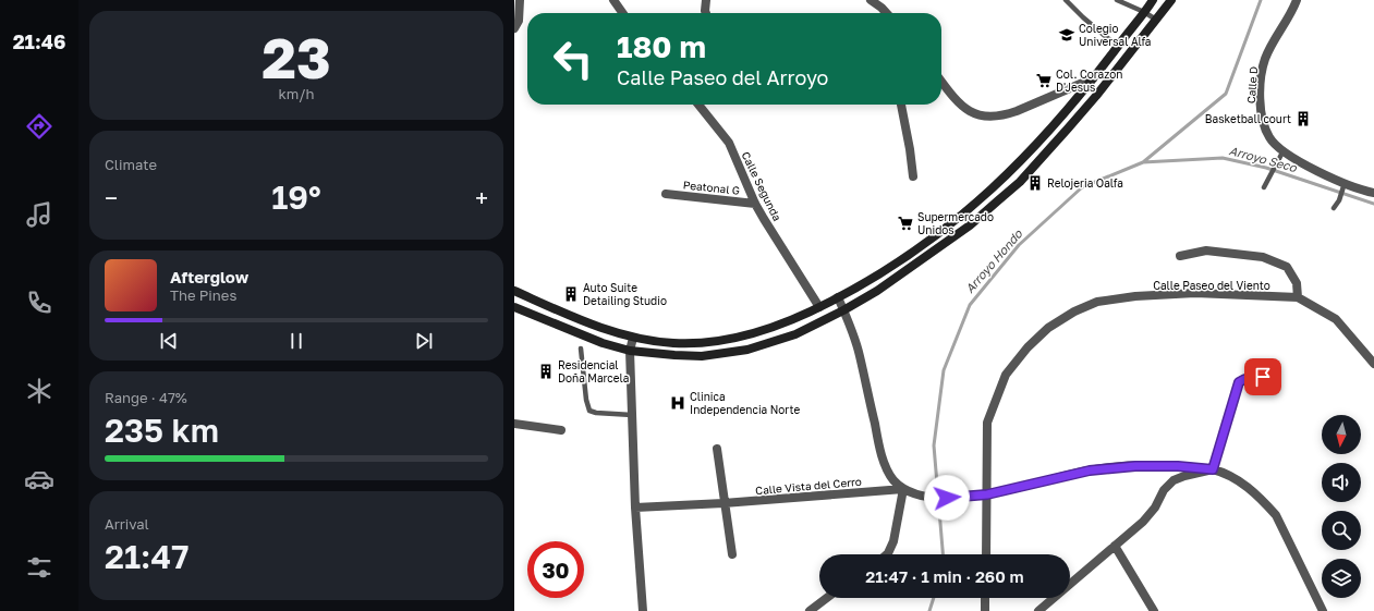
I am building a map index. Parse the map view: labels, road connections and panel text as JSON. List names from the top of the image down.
{
  "streets": {
    "street": [
      "Calle D",
      "Calle Segunda",
      "Peatonal G",
      "Calle Paseo del Viento",
      "Calle Vista del Cerro"
    ]
  },
  "crossings": [
    ["Calle Segunda", "Peatonal G"]
  ],
  "water": ["Arroyo Seco", "Arroyo Hondo"],
  "places": {
    "school or university": ["Colegio Universal Alfa"],
    "supermarket": ["Col. Corazon D'Jesus", "Supermercado Unidos"],
    "building": [
      "Basketball court",
      "Relojeria Oalfa",
      "Auto Suite Detailing Studio",
      "Residencial Doña Marcela"
    ],
    "hospital": ["Clinica Independencia Norte"]
  },
  "north": "bottom",
  "page": {
    "tabs": "21:46",
    "tile": [
      ["23", "km/h"],
      "Climate",
      ["Range · 47%", "235 km"],
      ["Arrival", "21:47"]
    ],
    "turn": ["180 m", "Calle Paseo del Arroyo"],
    "heat": ["−", "19°", "+"],
    "song": ["Afterglow", "The Pines"],
    "limit": "30",
    "trip": "21:47 · 1 min · 260 m"
  }
}
